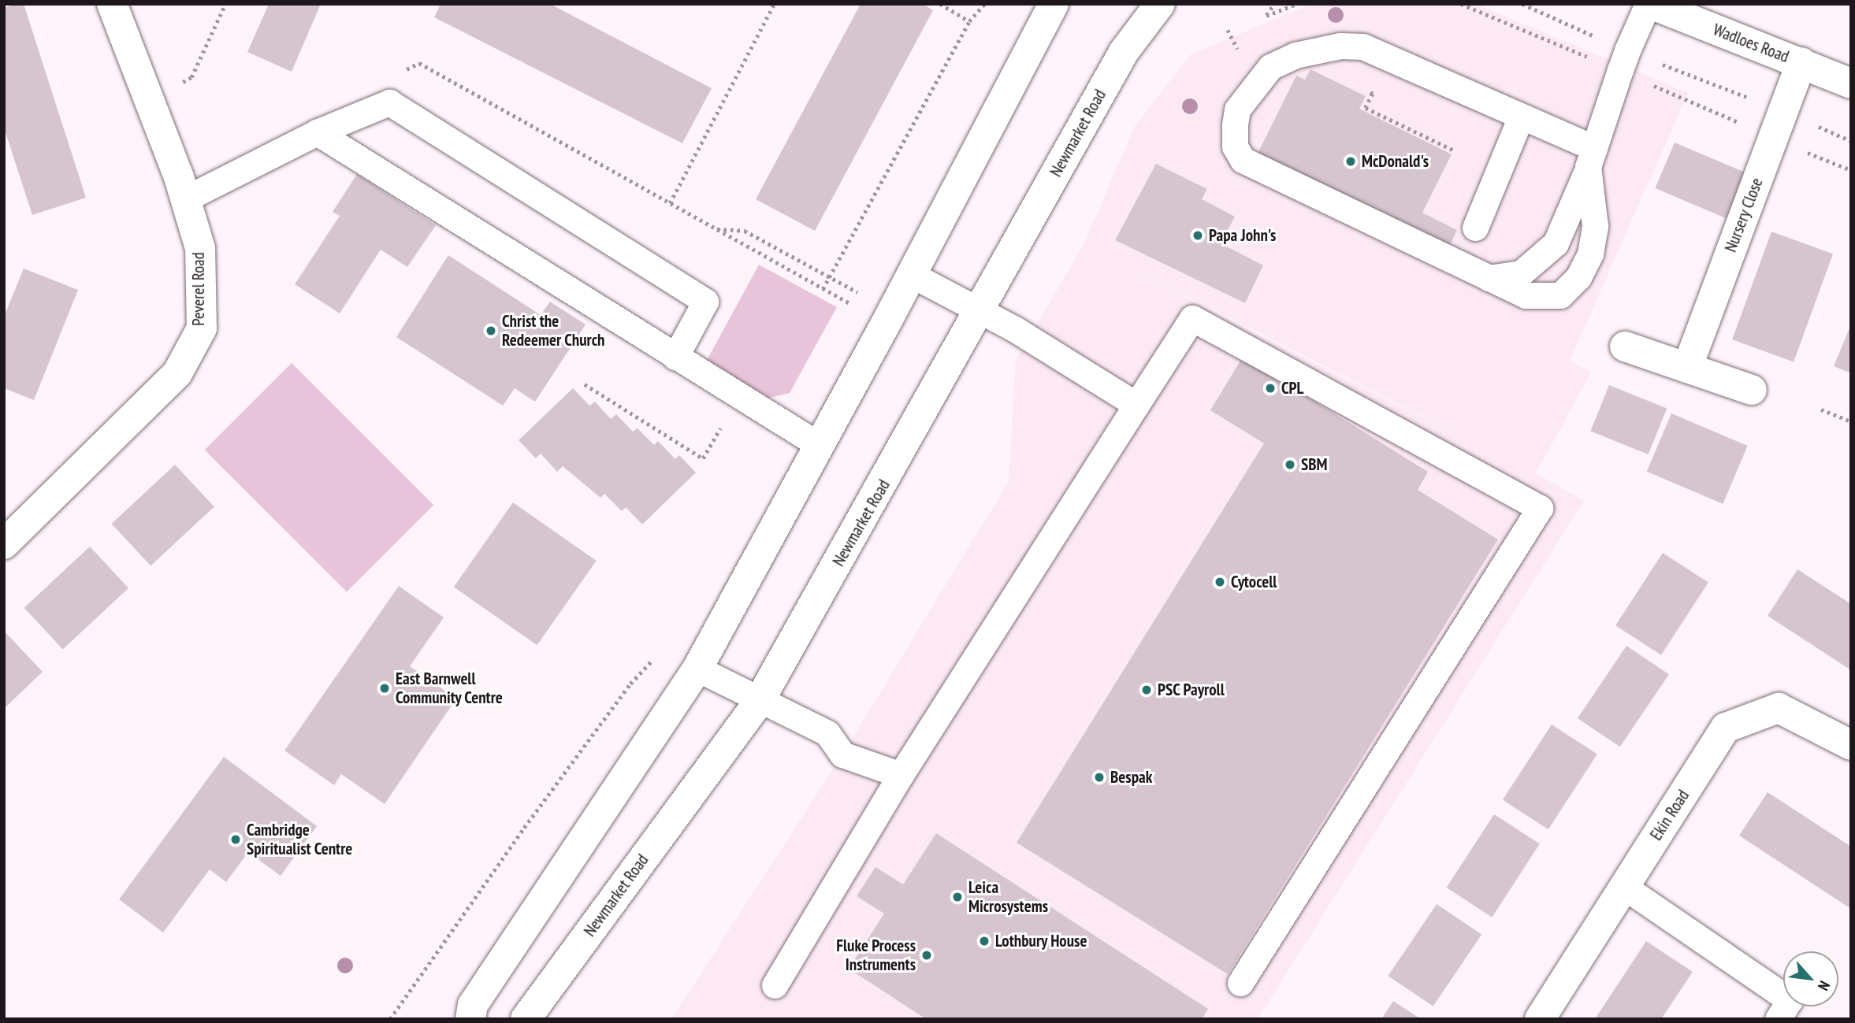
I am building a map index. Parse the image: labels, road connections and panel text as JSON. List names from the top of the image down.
{
  "streets": {
    "main road": [
      "Wadloes Road",
      "Newmarket Road",
      "Nursery Close",
      "Peverel Road",
      "Ekin Road"
    ]
  },
  "crossings": [
    ["Wadloes Road", "Nursery Close"]
  ],
  "places": [
    "McDonald's",
    "Papa John's",
    "Christ the Redeemer Church",
    "CPL",
    "SBM",
    "Cytocell",
    "East Barnwell Community Centre",
    "PSC Payroll",
    "Bespak",
    "Cambridge Spiritualist Centre",
    "Leica Microsystems",
    "Lothbury House",
    "Fluke Process Instruments"
  ],
  "north": "bottom right"
}
